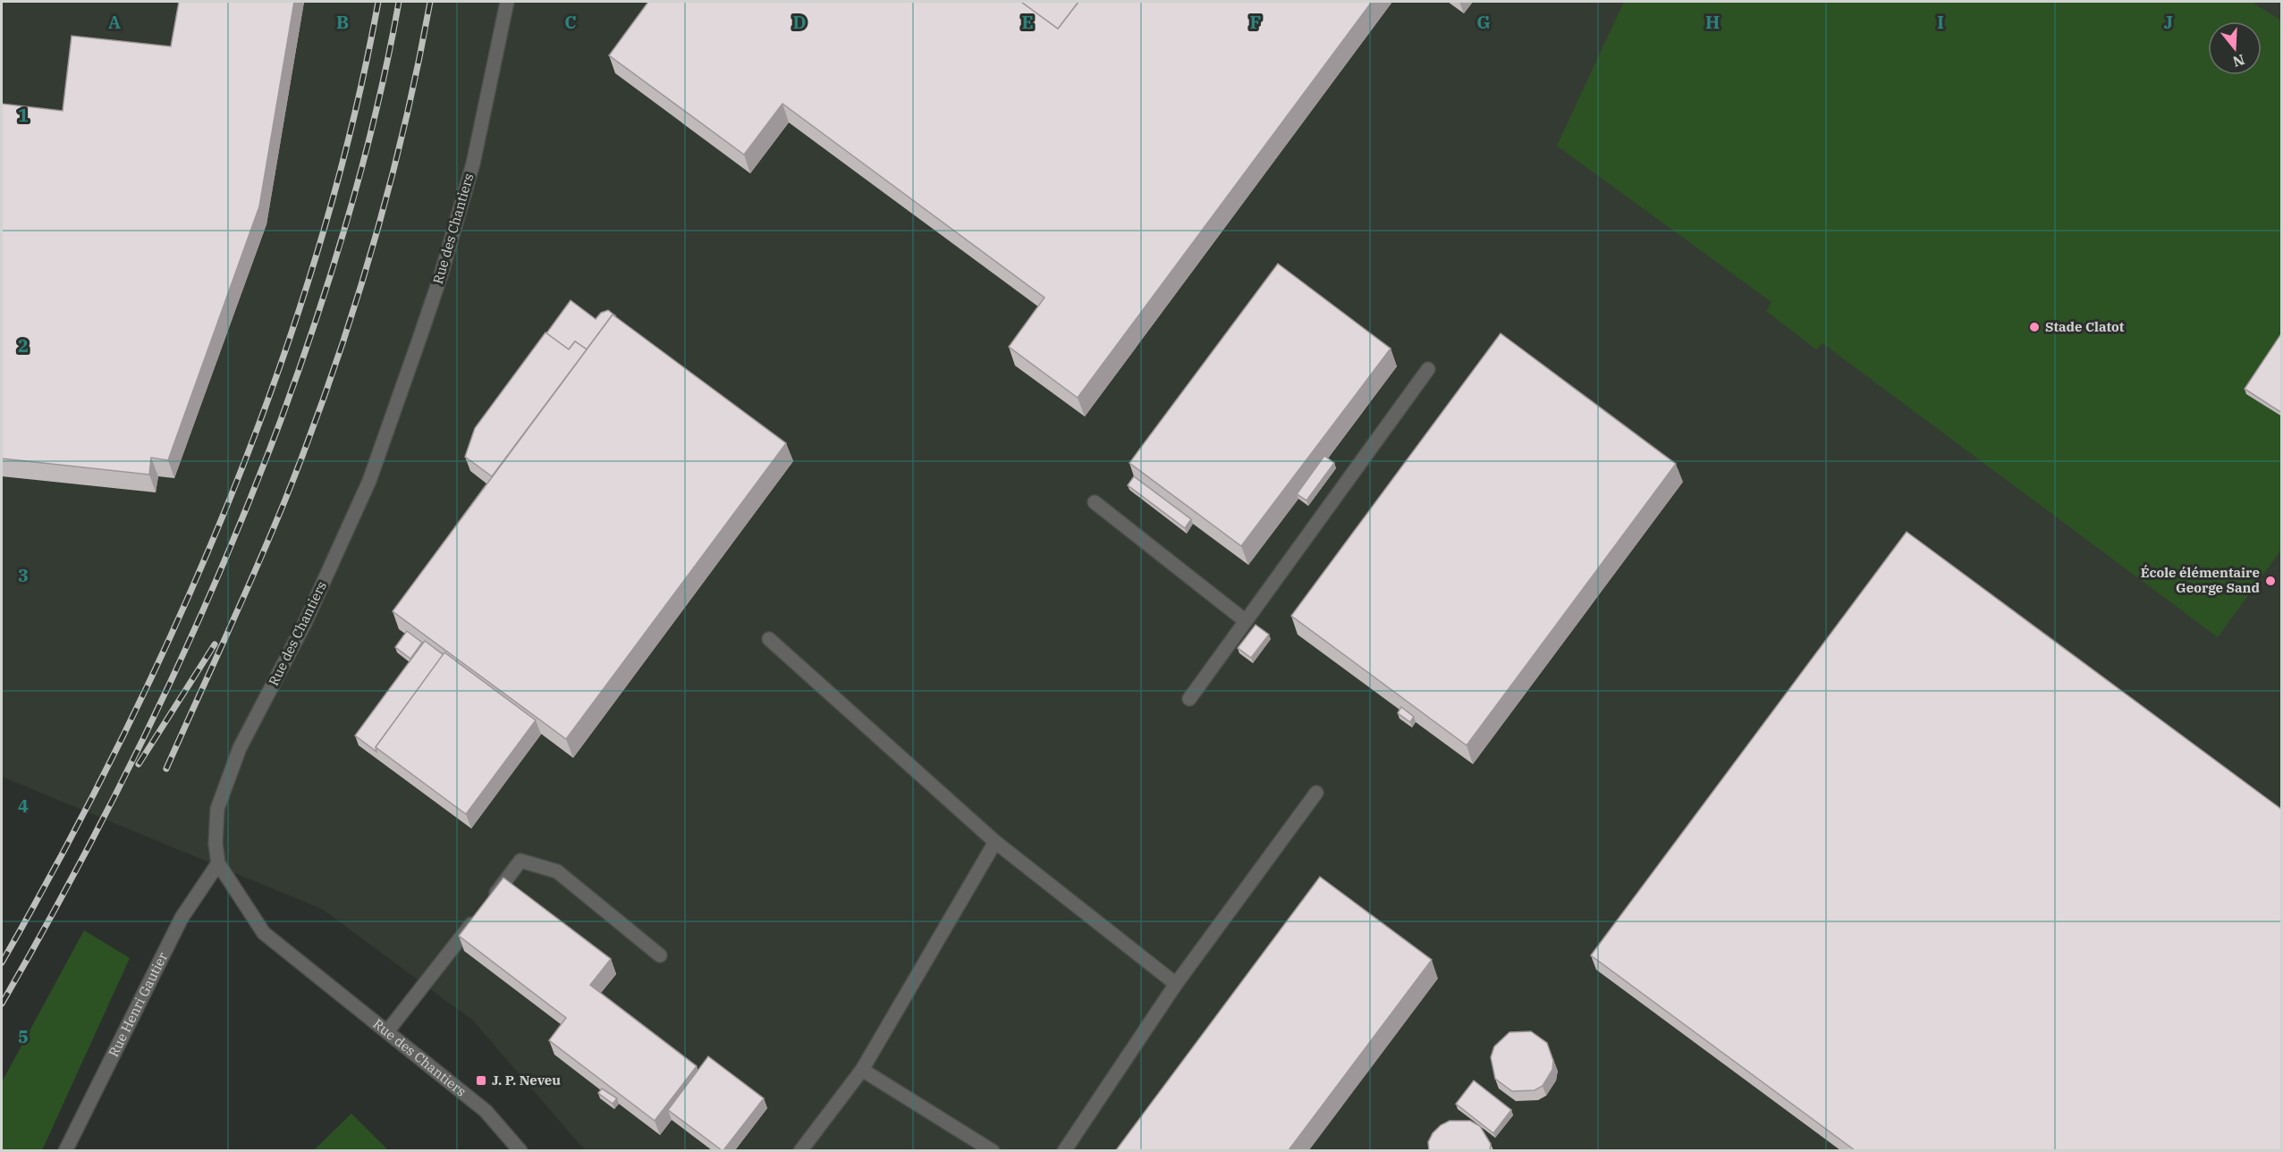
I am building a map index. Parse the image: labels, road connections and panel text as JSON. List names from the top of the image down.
{
  "streets": {
    "street": ["Rue des Chantiers", "Rue Henri Gautier"]
  },
  "crossings": [
    ["Rue des Chantiers", "Rue Henri Gautier"]
  ],
  "places": {
    "other": ["Stade Clatot", "École élémentaire George Sand"],
    "transit": ["J. P. Neveu"]
  },
  "north": "bottom",
  "grid": {
    "columns": [
      "A",
      "B",
      "C",
      "D",
      "E",
      "F",
      "G",
      "H",
      "I",
      "J"
    ],
    "rows": [
      "1",
      "2",
      "3",
      "4",
      "5"
    ]
  }
}
